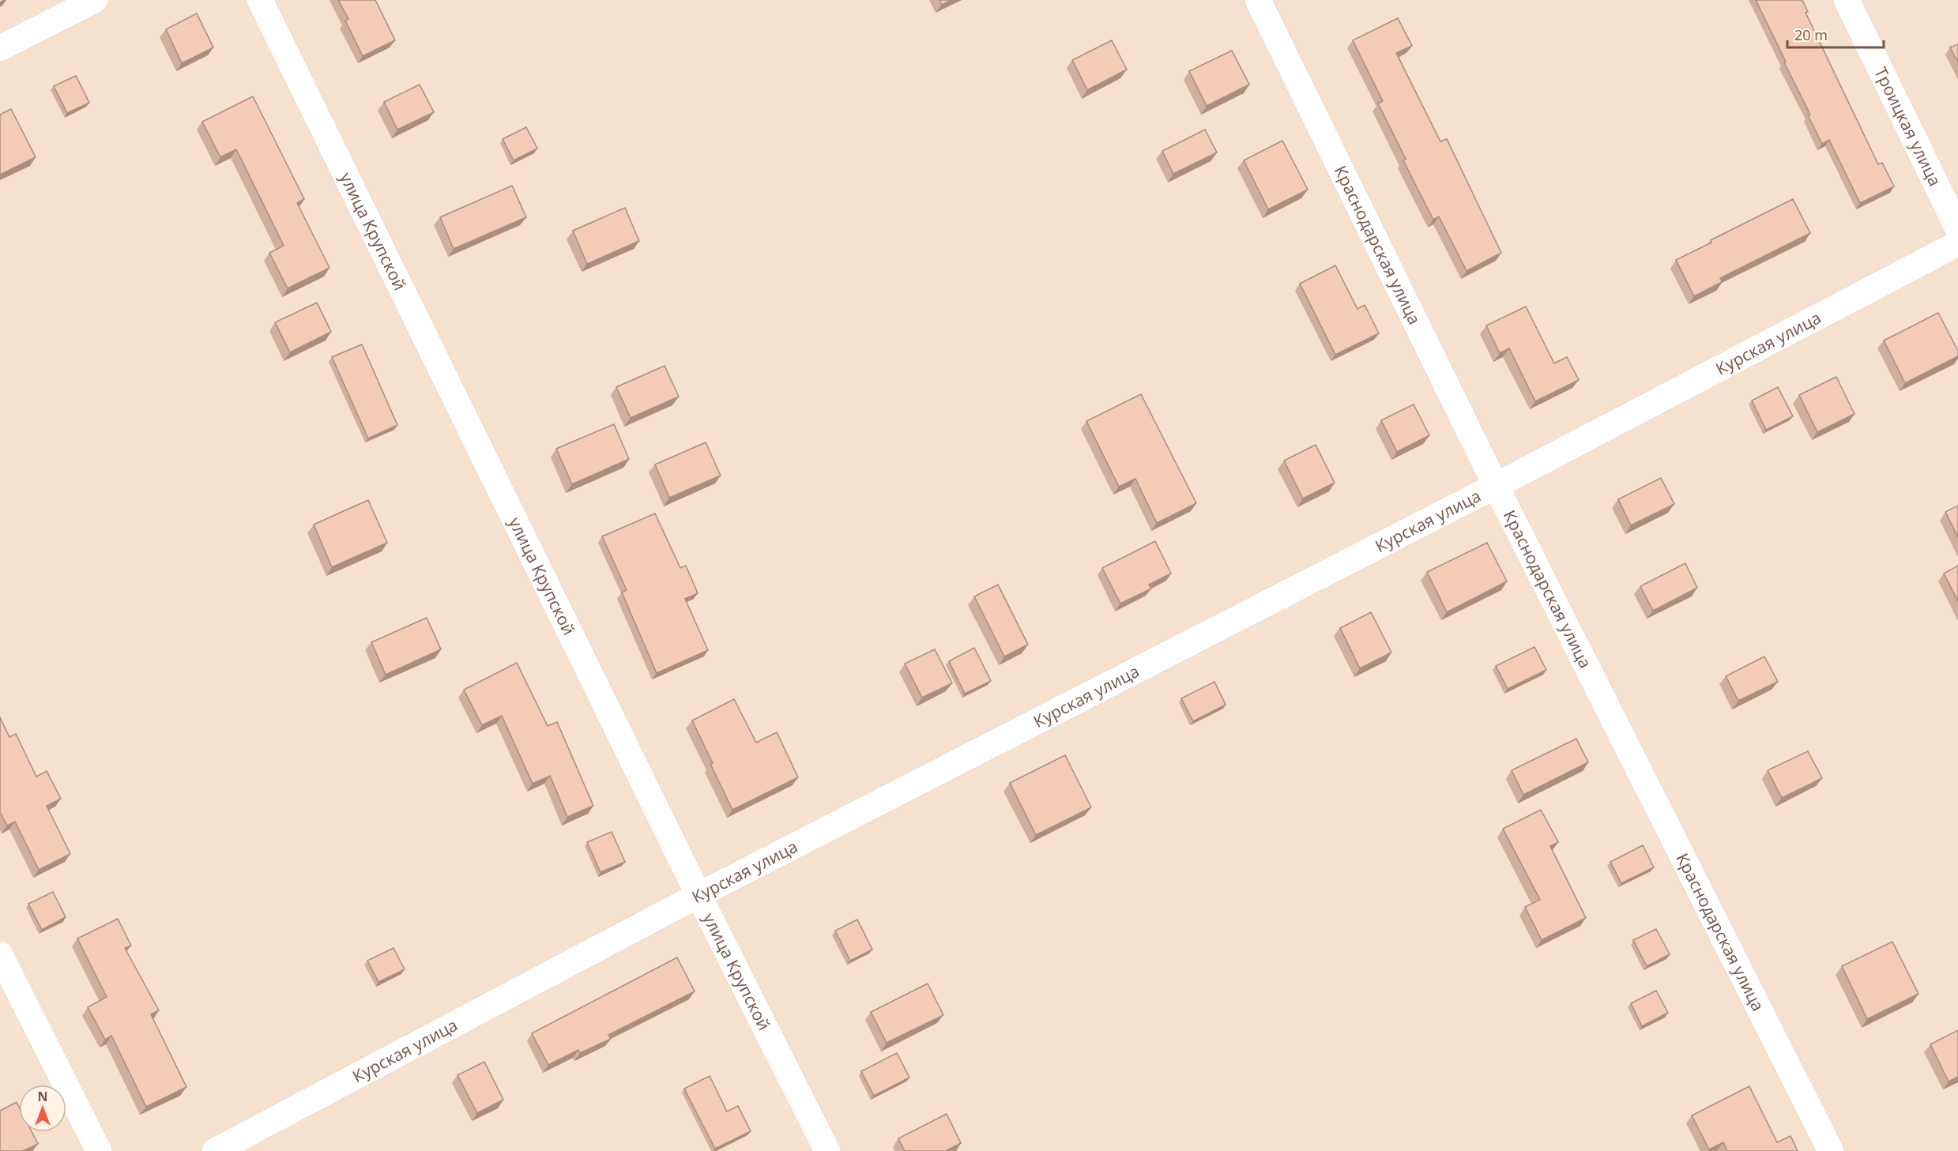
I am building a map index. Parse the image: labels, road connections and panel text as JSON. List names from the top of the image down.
{
  "streets": {
    "street": [
      "Троицкая улица",
      "улица Крупской",
      "Краснодарская улица",
      "Курская улица"
    ]
  },
  "crossings": [
    ["улица Крупской", "Курская улица"],
    ["Краснодарская улица", "Курская улица"]
  ],
  "scale_bar": "20 m",
  "north": "top"
}
